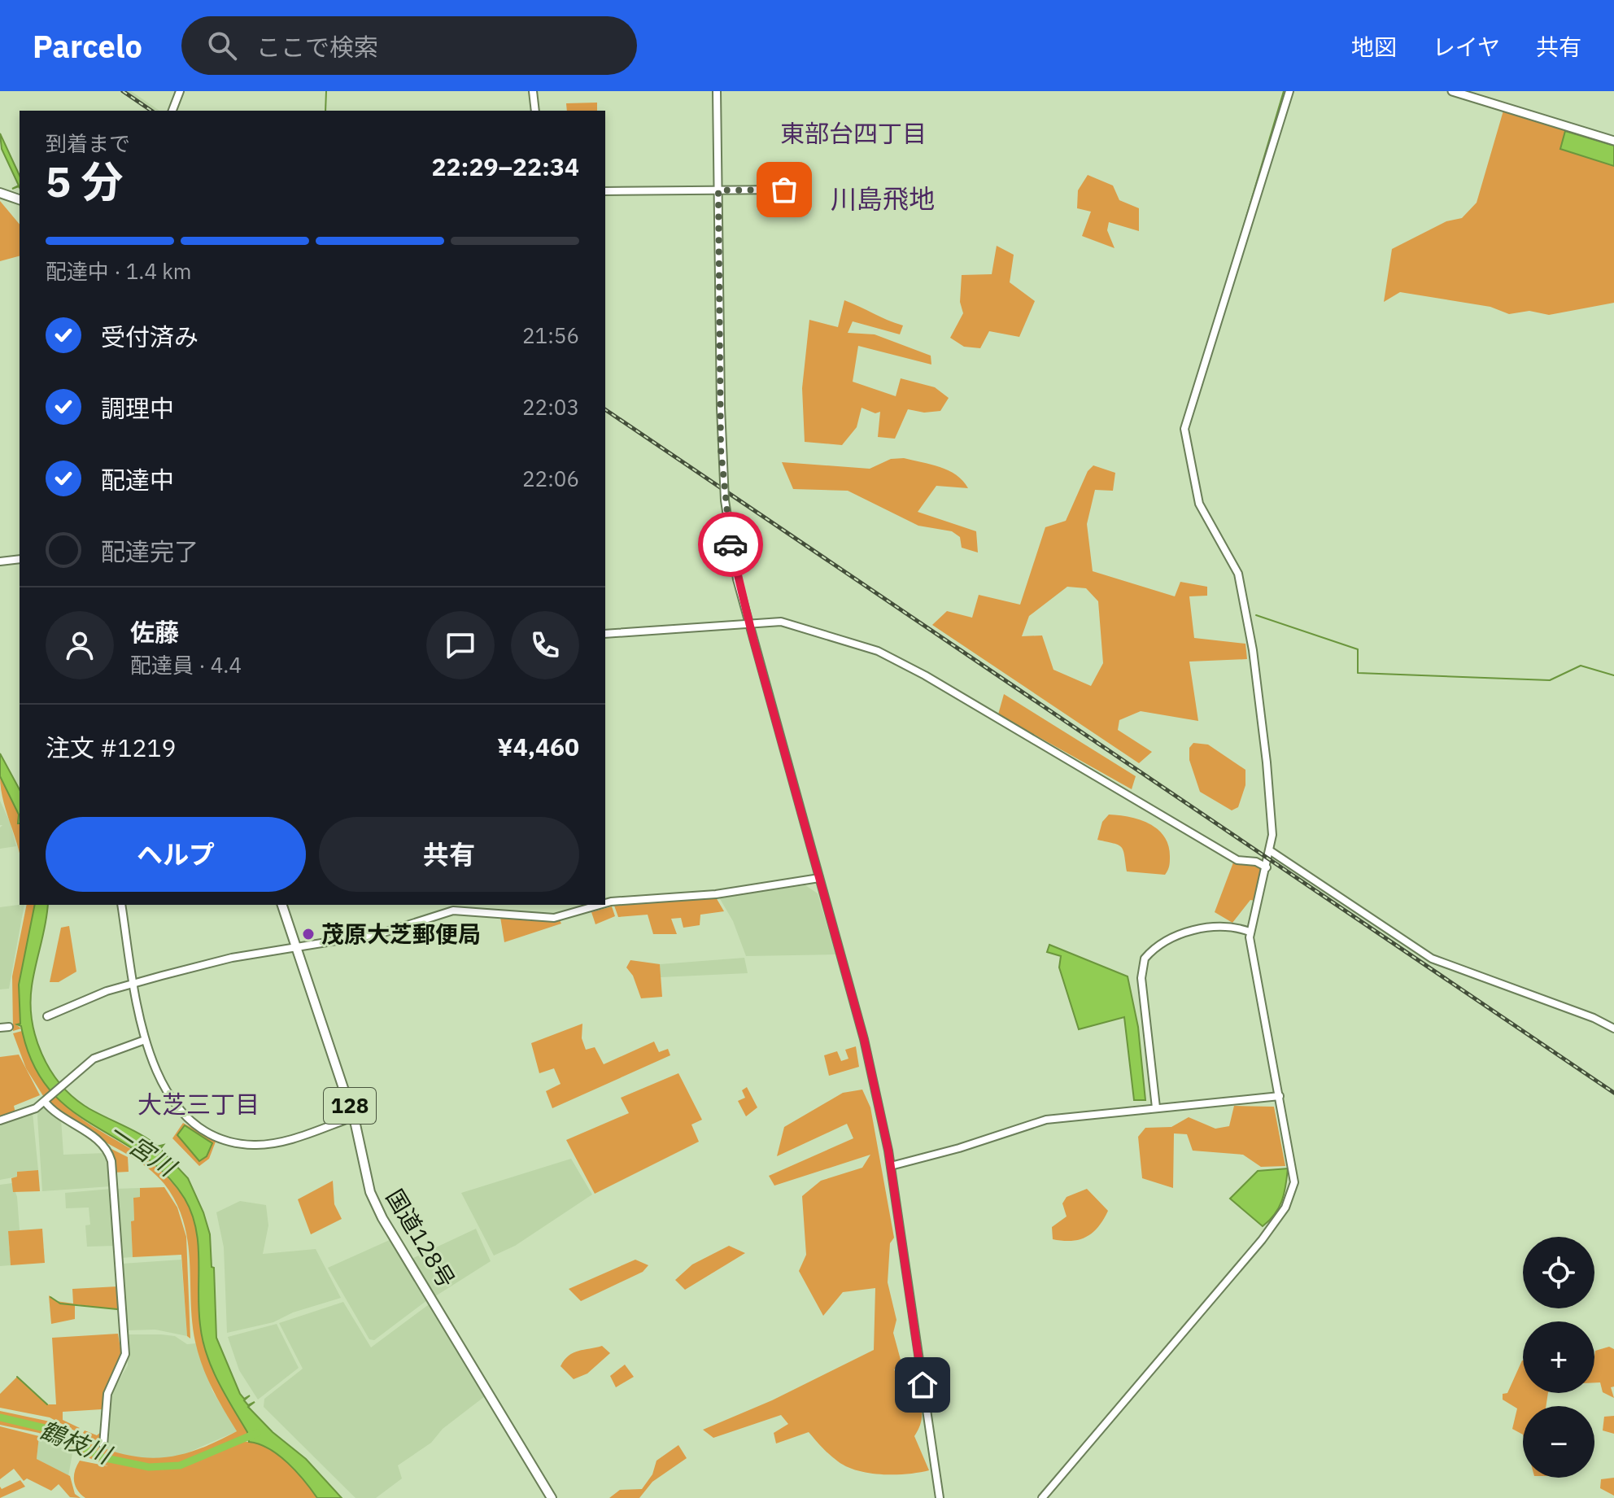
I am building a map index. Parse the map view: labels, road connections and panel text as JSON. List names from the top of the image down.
{
  "streets": {
    "highway": ["128", "国道128号"]
  },
  "districts": ["東部台四丁目", "川島飛地", "大芝三丁目"],
  "water": ["一宮川", "鶴枝川"],
  "places": ["茂原大芝郵便局"],
  "page": {
    "header": "Parcelo",
    "search": "ここで検索",
    "nav": ["地図", "レイヤ", "共有"],
    "heading": ["5 分", "到着まで", "22:29–22:34"],
    "panel": [
      "佐藤",
      "配達員 · 4.4",
      "注文 #1219",
      "¥4,460"
    ],
    "bar": "配達中 · 1.4 km",
    "list": [
      ["受付済み", "21:56"],
      ["調理中", "22:03"],
      ["配達中", "22:06"],
      "配達完了"
    ],
    "buttons": ["ヘルプ", "共有"],
    "map_buttons": ["+", "−"]
  }
}
